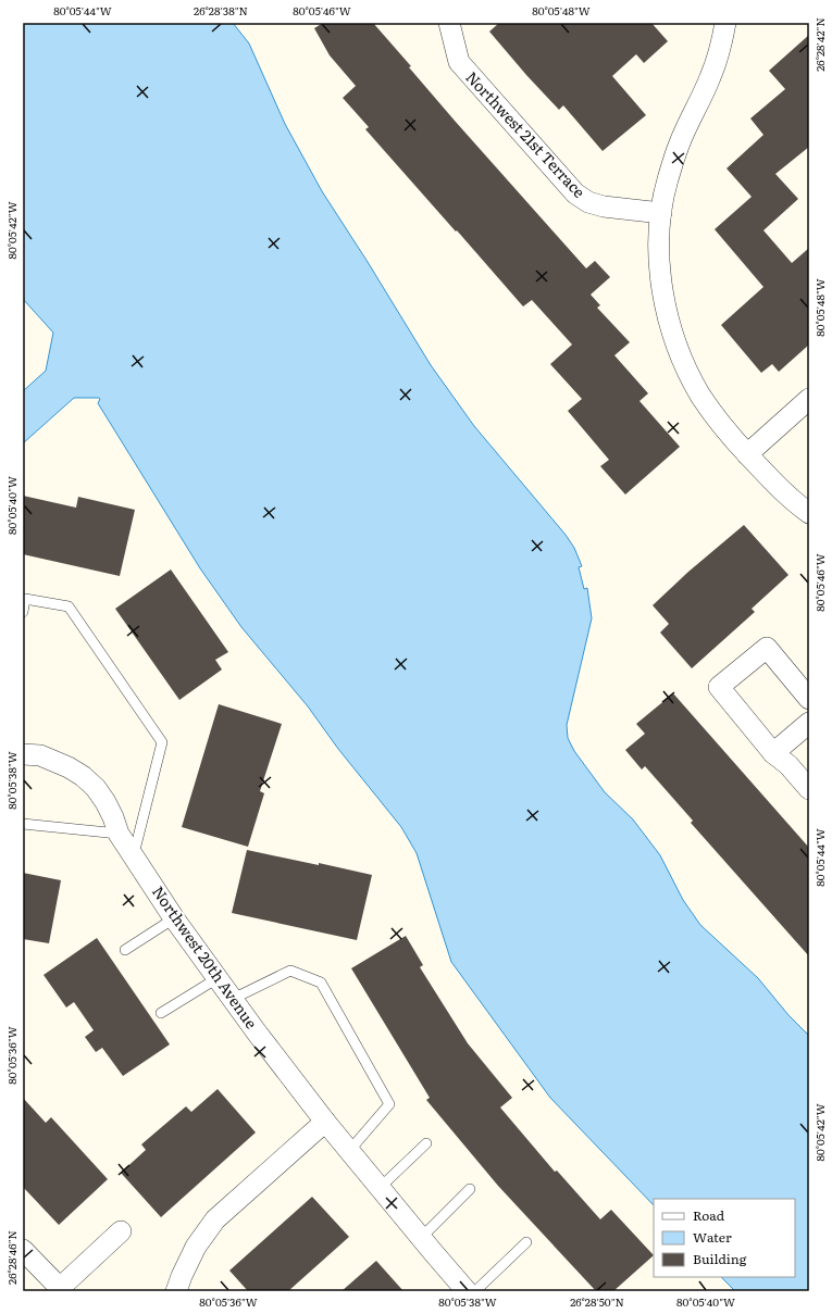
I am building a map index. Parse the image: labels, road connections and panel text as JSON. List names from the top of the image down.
{
  "streets": {
    "street": ["Northwest 21st Terrace", "Northwest 20th Avenue"]
  },
  "legend": ["Road", "Water", "Building"],
  "coordinates": [
    "80°05'44\"W",
    "26°28'38\"N",
    "80°05'46\"W",
    "80°05'48\"W",
    "26°28'42\"N",
    "80°05'42\"W",
    "80°05'40\"W",
    "80°05'38\"W",
    "80°05'36\"W",
    "26°28'46\"N",
    "26°28'50\"N"
  ]
}
